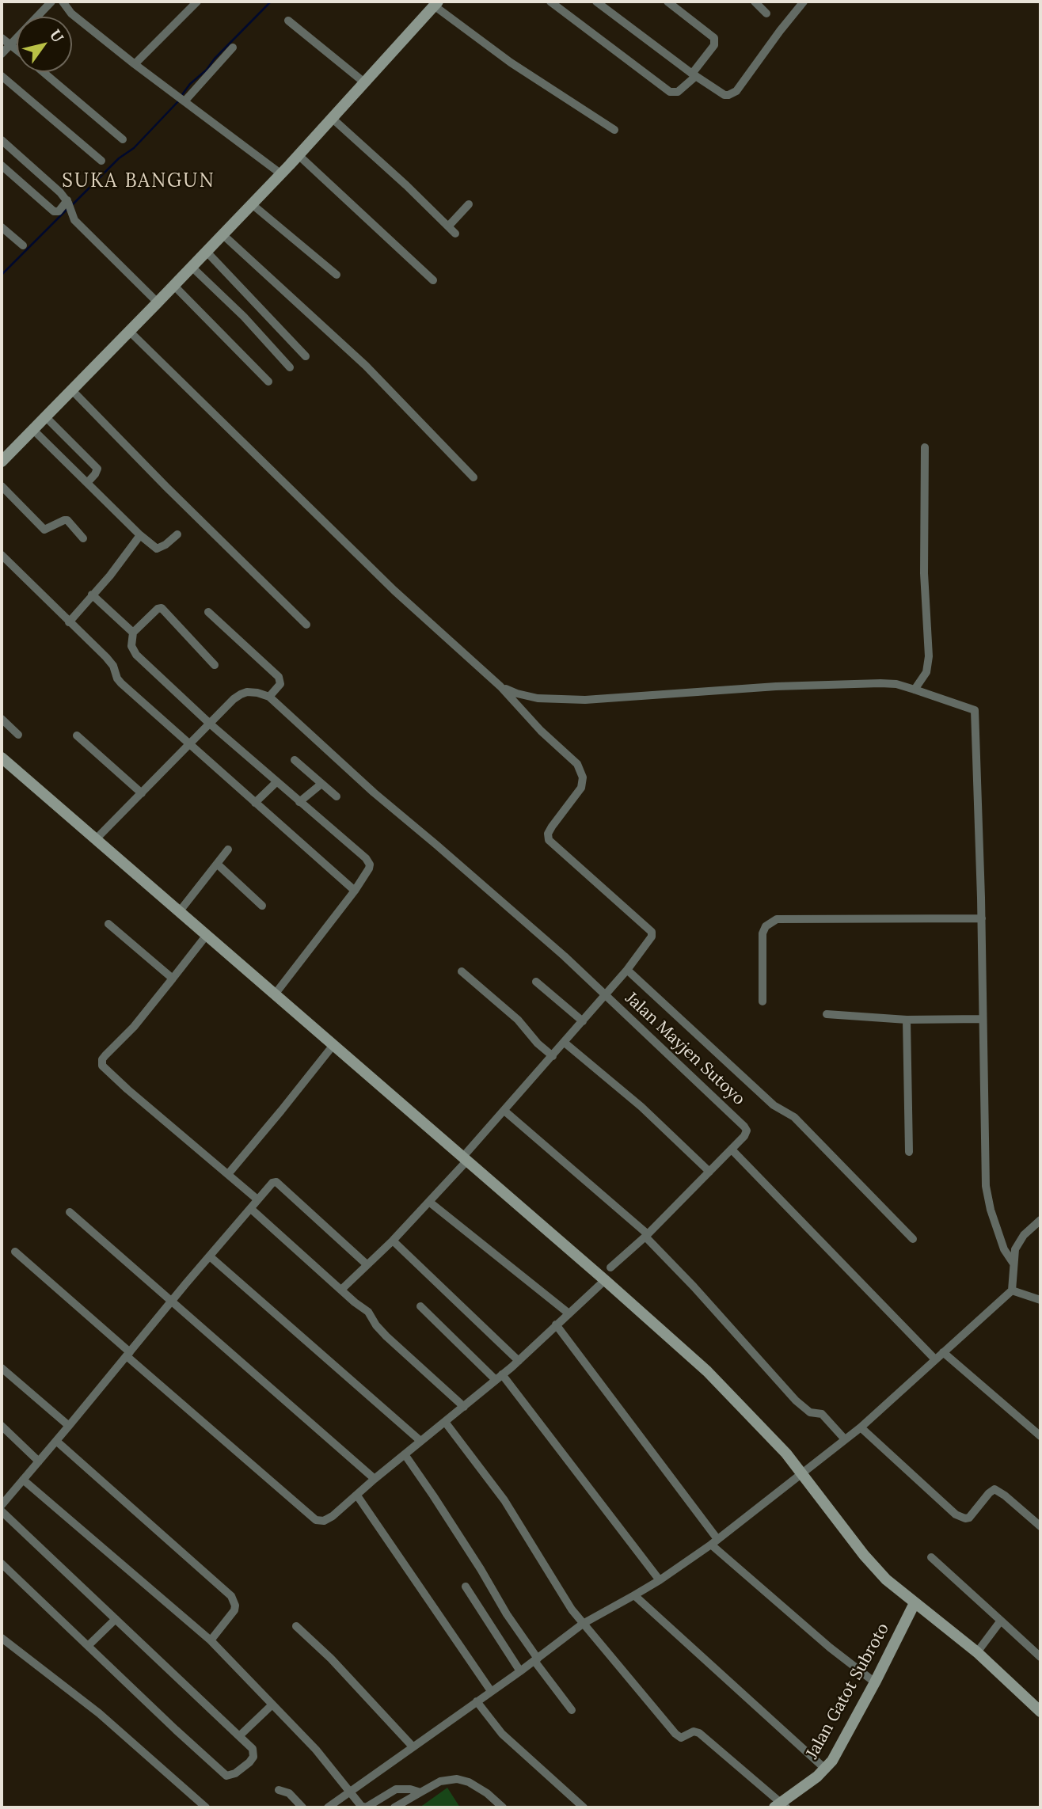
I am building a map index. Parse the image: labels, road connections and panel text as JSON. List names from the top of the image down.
{
  "streets": {
    "street": ["Jalan Mayjen Sutoyo", "Jalan Gatot Subroto"]
  },
  "districts": ["SUKA BANGUN"],
  "north": "top right"
}
